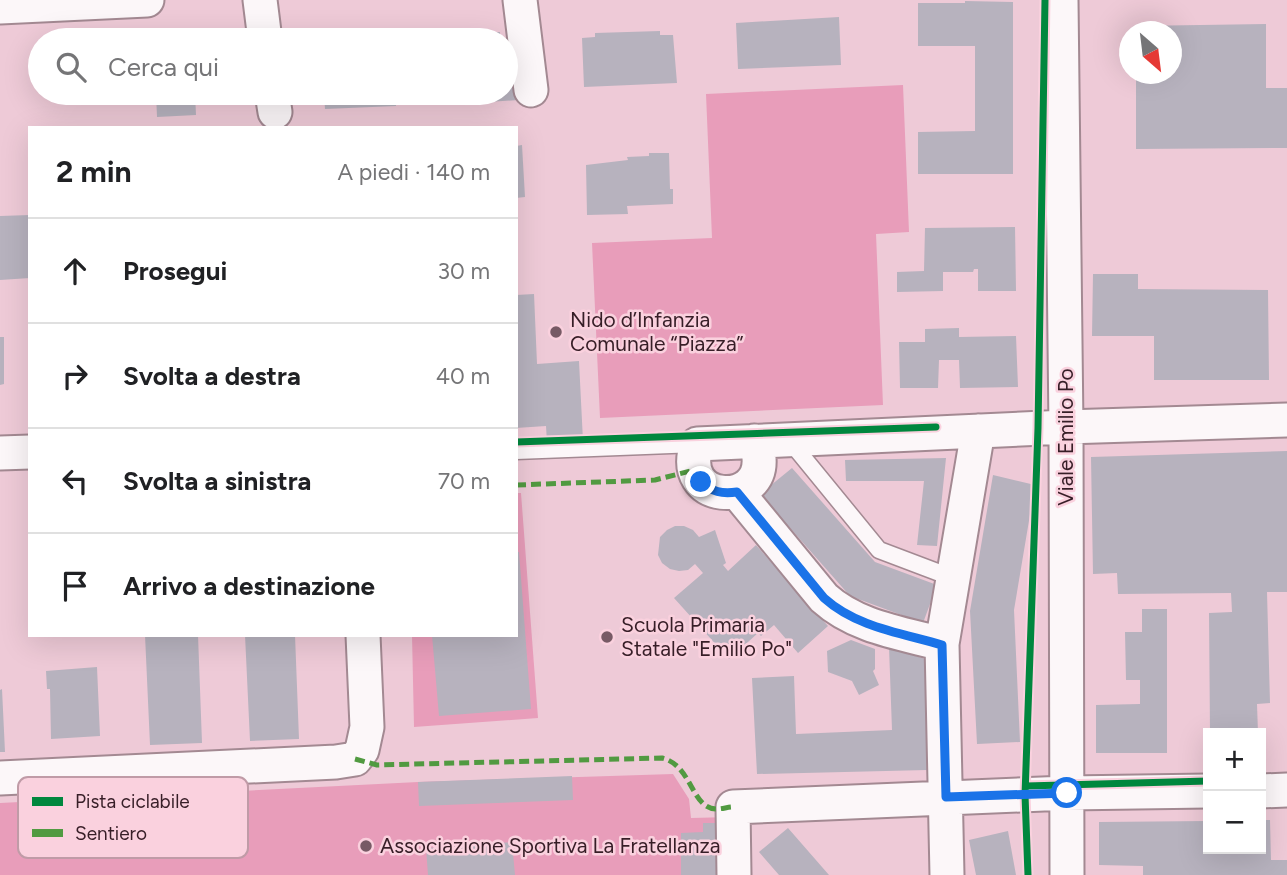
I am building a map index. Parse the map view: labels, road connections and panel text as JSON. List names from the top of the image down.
{
  "streets": {
    "street": ["Viale Emilio Po"]
  },
  "places": ["Nido d’Infanzia Comunale “Piazza”", "Scuola Primaria Statale \"Emilio Po\"", "Associazione Sportiva La Fratellanza"],
  "legend": ["Pista ciclabile", "Sentiero"],
  "north": "bottom right",
  "page": {
    "search": "Cerca qui",
    "heading": ["2 min", "A piedi · 140 m"],
    "list": [
      ["Prosegui", "30 m"],
      ["Svolta a destra", "40 m"],
      ["Svolta a sinistra", "70 m"],
      "Arrivo a destinazione"
    ],
    "map_buttons": ["+", "−"]
  }
}
